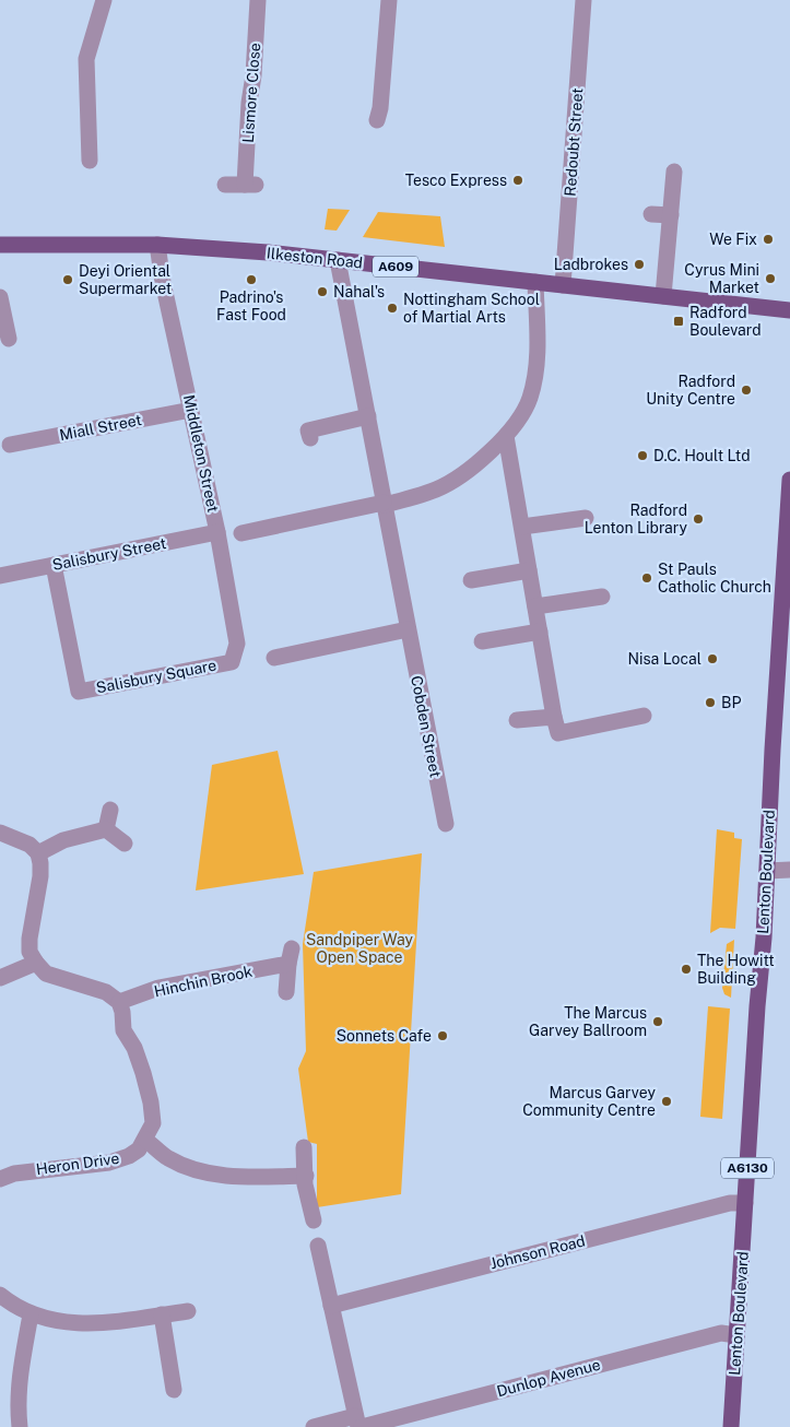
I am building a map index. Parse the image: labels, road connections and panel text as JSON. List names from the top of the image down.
{
  "streets": {
    "main road": [
      "Ilkeston Road",
      "A609",
      "Lenton Boulevard",
      "A6130"
    ],
    "street": [
      "Lismore Close",
      "Redoubt Street",
      "Miall Street",
      "Middleton Street",
      "Salisbury Street",
      "Salisbury Square",
      "Cobden Street",
      "Hinchin Brook",
      "Heron Drive",
      "Johnson Road",
      "Dunlop Avenue"
    ]
  },
  "crossings": [
    ["Redoubt Street", "Ilkeston Road"],
    ["Ilkeston Road", "Middleton Street"],
    ["Ilkeston Road", "Cobden Street"],
    ["Miall Street", "Middleton Street"],
    ["Middleton Street", "Salisbury Street"],
    ["Middleton Street", "Salisbury Square"],
    ["Salisbury Street", "Salisbury Square"],
    ["Lenton Boulevard", "Johnson Road"],
    ["Lenton Boulevard", "Dunlop Avenue"]
  ],
  "parks": ["Sandpiper Way Open Space"],
  "places": {
    "other": [
      "Tesco Express",
      "We Fix",
      "Ladbrokes",
      "Cyrus Mini Market",
      "Deyi Oriental Supermarket",
      "Padrino's Fast Food",
      "Nahal's",
      "Nottingham School of Martial Arts",
      "Radford Unity Centre",
      "D.C. Hoult Ltd",
      "Radford Lenton Library",
      "St Pauls Catholic Church",
      "Nisa Local",
      "BP",
      "The Howitt Building",
      "The Marcus Garvey Ballroom",
      "Sonnets Cafe",
      "Marcus Garvey Community Centre"
    ],
    "transit": ["Radford Boulevard"]
  }
}
